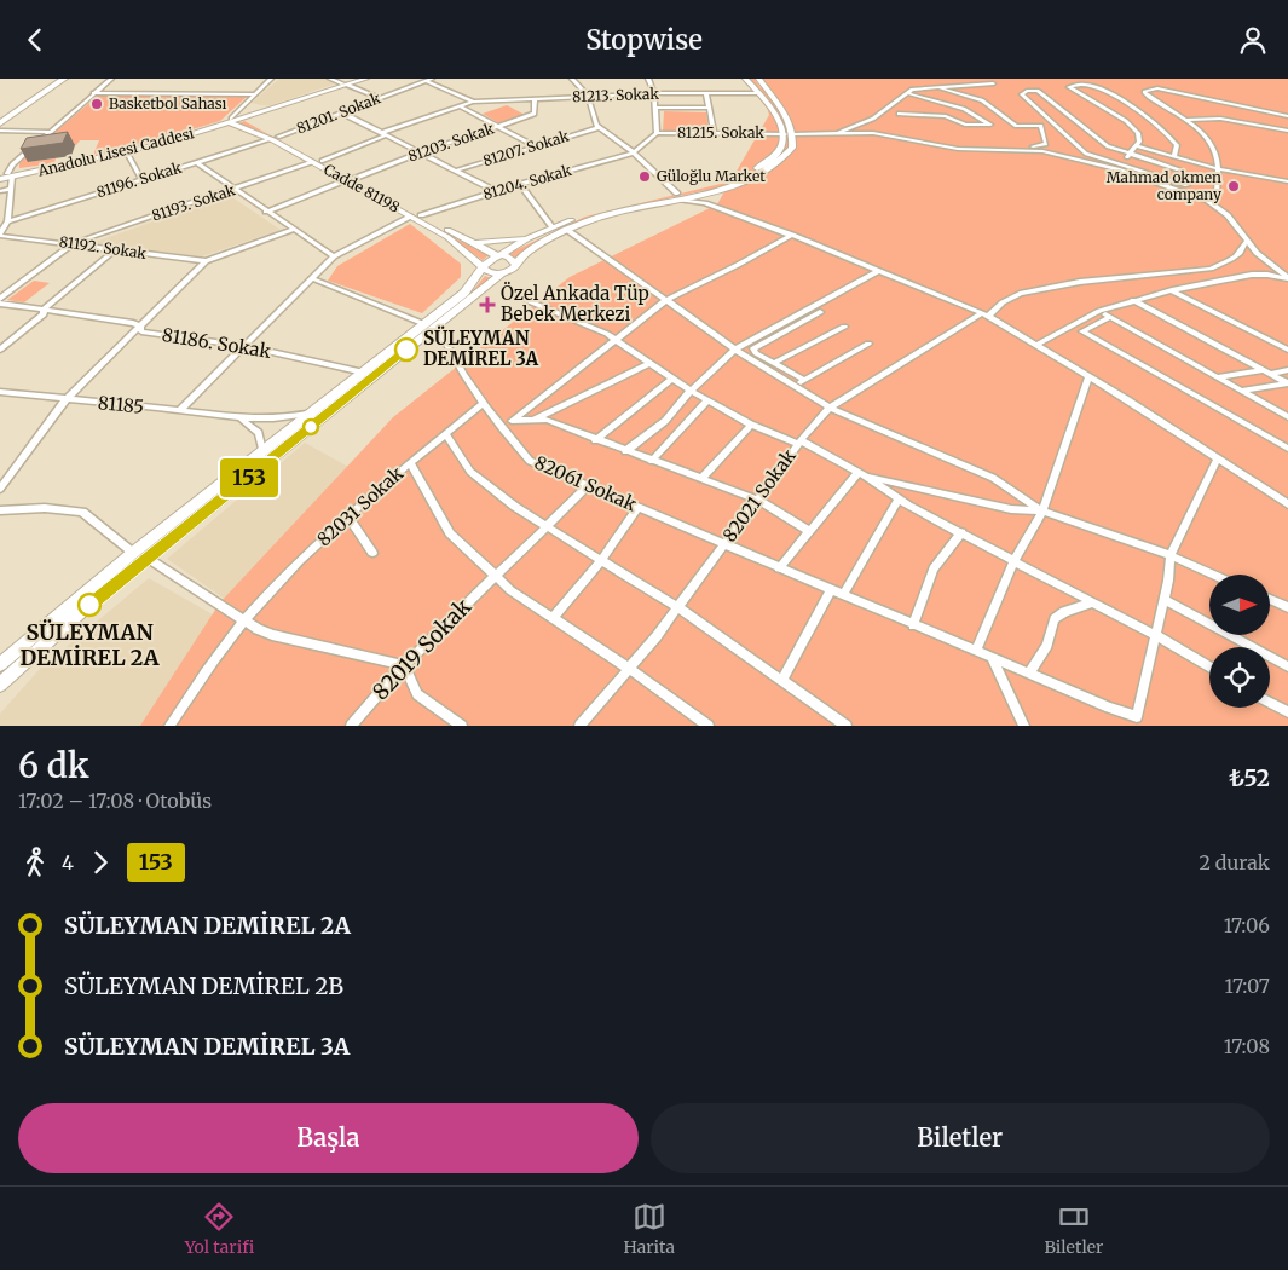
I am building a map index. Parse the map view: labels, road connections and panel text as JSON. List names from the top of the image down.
{
  "streets": {
    "main road": ["Anadolu Lisesi Caddesi", "Cadde 81198"],
    "street": [
      "81213. Sokak",
      "81201. Sokak",
      "81215. Sokak",
      "81203. Sokak",
      "81207. Sokak",
      "81196. Sokak",
      "81204. Sokak",
      "81193. Sokak",
      "81192. Sokak",
      "81186. Sokak",
      "81185",
      "82061 Sokak",
      "82021 Sokak",
      "82031 Sokak",
      "82019 Sokak"
    ]
  },
  "crossings": [
    ["81213. Sokak", "81203. Sokak"],
    ["81201. Sokak", "81196. Sokak"],
    ["81201. Sokak", "Cadde 81198"],
    ["81203. Sokak", "Cadde 81198"],
    ["Anadolu Lisesi Caddesi", "Cadde 81198"],
    ["81196. Sokak", "Cadde 81198"],
    ["81204. Sokak", "Cadde 81198"],
    ["Cadde 81198", "81193. Sokak"],
    ["81193. Sokak", "81192. Sokak"],
    ["82061 Sokak", "82021 Sokak"],
    ["82061 Sokak", "82031 Sokak"],
    ["82061 Sokak", "82019 Sokak"]
  ],
  "places": {
    "other": [
      "Basketbol Sahası",
      "Güloğlu Market",
      "Mahmad okmen company",
      "SÜLEYMAN DEMİREL 3A",
      "SÜLEYMAN DEMİREL 2A"
    ],
    "health": ["Özel Ankada Tüp Bebek Merkezi"]
  },
  "lines": ["bus line 153"],
  "north": "right",
  "page": {
    "header": "Stopwise",
    "on_map": "153",
    "heading": ["6 dk", "17:02 – 17:08 · Otobüs", "₺52"],
    "legs": ["4", "153", "2 durak"],
    "list": [
      {
        "name": "SÜLEYMAN DEMİREL 2A",
        "value": "17:06"
      },
      {
        "name": "SÜLEYMAN DEMİREL 2B",
        "value": "17:07"
      },
      {
        "name": "SÜLEYMAN DEMİREL 3A",
        "value": "17:08"
      }
    ],
    "buttons": ["Başla", "Biletler"],
    "tabs": ["Yol tarifi", "Harita", "Biletler"]
  }
}
